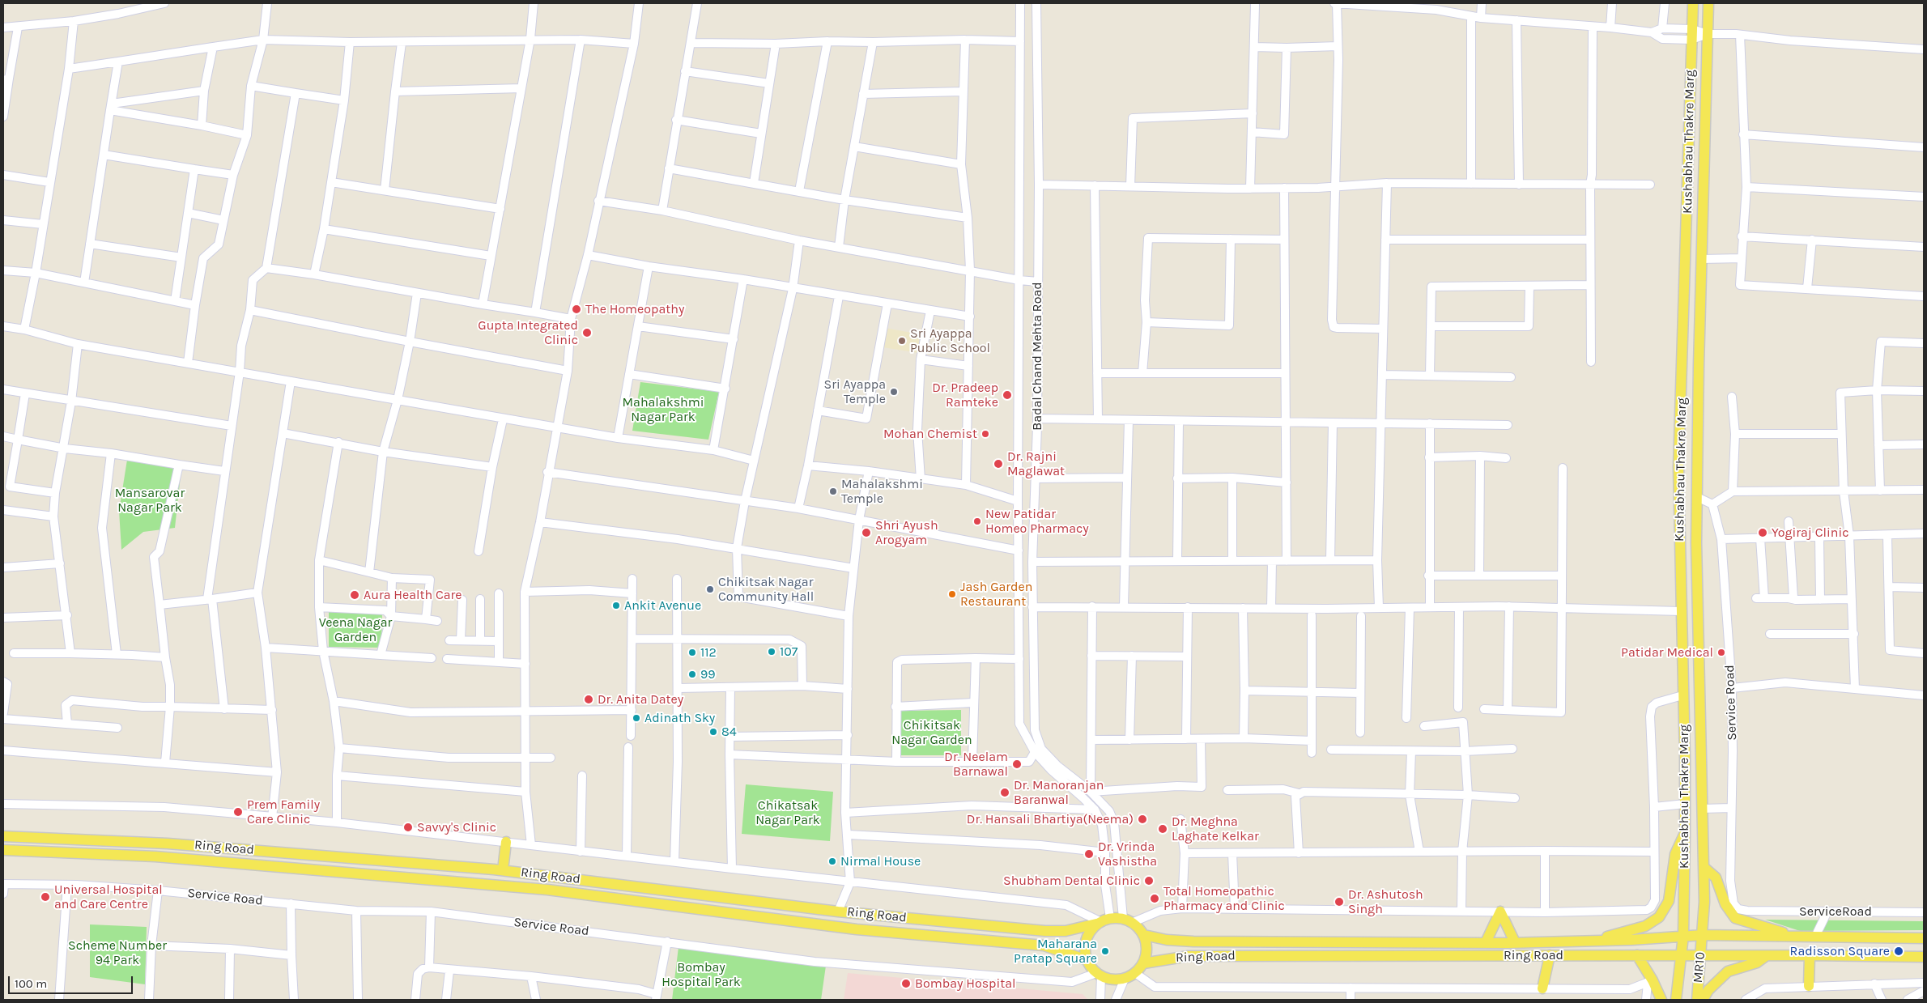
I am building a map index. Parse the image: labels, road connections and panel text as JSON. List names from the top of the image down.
{
  "streets": {
    "main road": ["Kushabhau Thakre Marg", "Ring Road", "MR10"],
    "street": ["Badal Chand Mehta Road", "Service Road", "ServiceRoad"]
  },
  "crossings": [
    ["Kushabhau Thakre Marg", "Ring Road"],
    ["Kushabhau Thakre Marg", "MR10"],
    ["Badal Chand Mehta Road", "Service Road"],
    ["Badal Chand Mehta Road", "Ring Road"],
    ["Service Road", "Ring Road"],
    ["Service Road", "ServiceRoad"],
    ["Ring Road", "MR10"]
  ],
  "parks": [
    "Mahalakshmi Nagar Park",
    "Mansarovar Nagar Park",
    "Veena Nagar Garden",
    "Chikitsak Nagar Garden",
    "Chikatsak Nagar Park",
    "Scheme Number 94 Park",
    "Bombay Hospital Park"
  ],
  "places": [
    "The Homeopathy",
    "Gupta Integrated Clinic",
    "Sri Ayappa Public School",
    "Sri Ayappa Temple",
    "Dr. Pradeep Ramteke",
    "Mohan Chemist",
    "Dr. Rajni Maglawat",
    "Mahalakshmi Temple",
    "New Patidar Homeo Pharmacy",
    "Shri Ayush Arogyam",
    "Yogiraj Clinic",
    "Chikitsak Nagar Community Hall",
    "Jash Garden Restaurant",
    "Aura Health Care",
    "Ankit Avenue",
    "107",
    "112",
    "Patidar Medical",
    "99",
    "Dr. Anita Datey",
    "Adinath Sky",
    "84",
    "Dr. Neelam Barnawal",
    "Dr. Manoranjan Baranwal",
    "Prem Family Care Clinic",
    "Dr. Hansali Bhartiya(Neema)",
    "Savvy's Clinic",
    "Dr. Meghna Laghate Kelkar",
    "Dr. Vrinda Vashistha",
    "Nirmal House",
    "Shubham Dental Clinic",
    "Universal Hospital and Care Centre",
    "Total Homeopathic Pharmacy and Clinic",
    "Dr. Ashutosh Singh",
    "Maharana Pratap Square",
    "Radisson Square",
    "Bombay Hospital"
  ],
  "scale_bar": "100 m"
}
